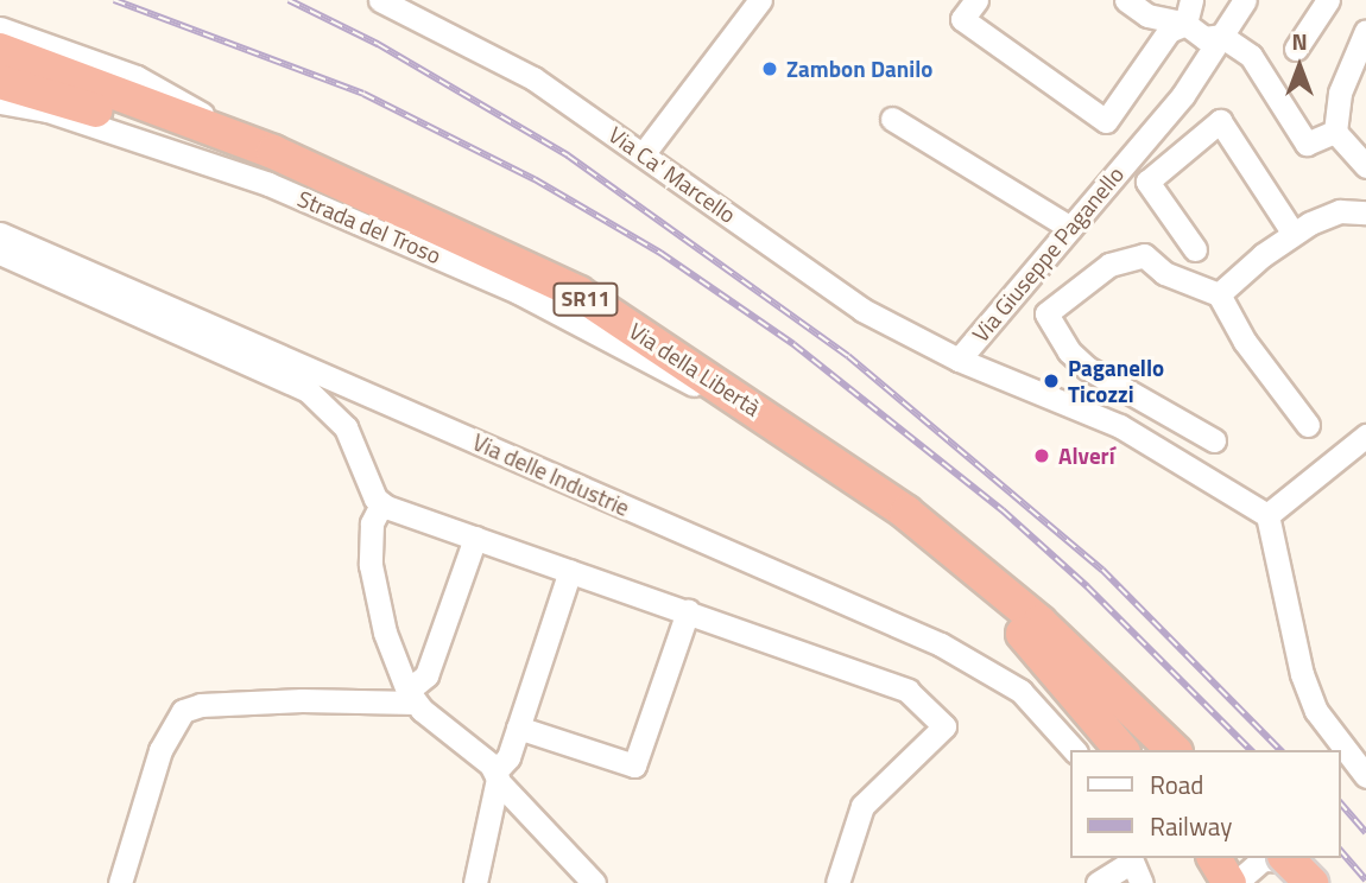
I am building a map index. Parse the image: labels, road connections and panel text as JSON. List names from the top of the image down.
{
  "streets": {
    "highway": ["SR11", "Via della Libertà"],
    "street": [
      "Via Ca' Marcello",
      "Strada del Troso",
      "Via Giuseppe Paganello",
      "Via delle Industrie"
    ]
  },
  "crossings": [
    ["Via Ca' Marcello", "Via Giuseppe Paganello"],
    ["Strada del Troso", "Via della Libertà"]
  ],
  "places": ["Zambon Danilo", "Paganello Ticozzi", "Alverí"],
  "legend": ["Road", "Railway"],
  "north": "top"
}
